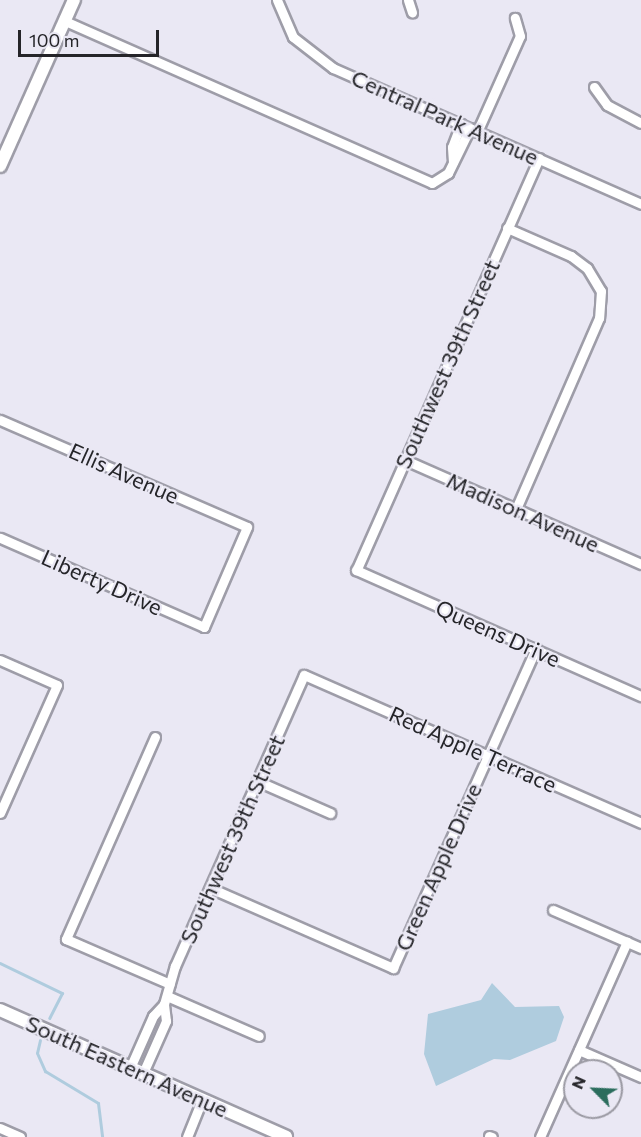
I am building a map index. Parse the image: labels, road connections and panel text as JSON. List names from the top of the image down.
{
  "streets": {
    "street": [
      "Central Park Avenue",
      "Southwest 39th Street",
      "Ellis Avenue",
      "Madison Avenue",
      "Liberty Drive",
      "Queens Drive",
      "Red Apple Terrace",
      "Green Apple Drive",
      "South Eastern Avenue"
    ]
  },
  "crossings": [
    ["Central Park Avenue", "Southwest 39th Street"],
    ["Southwest 39th Street", "Madison Avenue"],
    ["Southwest 39th Street", "Queens Drive"],
    ["Southwest 39th Street", "Red Apple Terrace"],
    ["Southwest 39th Street", "Green Apple Drive"],
    ["Southwest 39th Street", "South Eastern Avenue"],
    ["Ellis Avenue", "Liberty Drive"],
    ["Queens Drive", "Green Apple Drive"],
    ["Red Apple Terrace", "Green Apple Drive"]
  ],
  "scale_bar": "100 m",
  "north": "top left"
}
